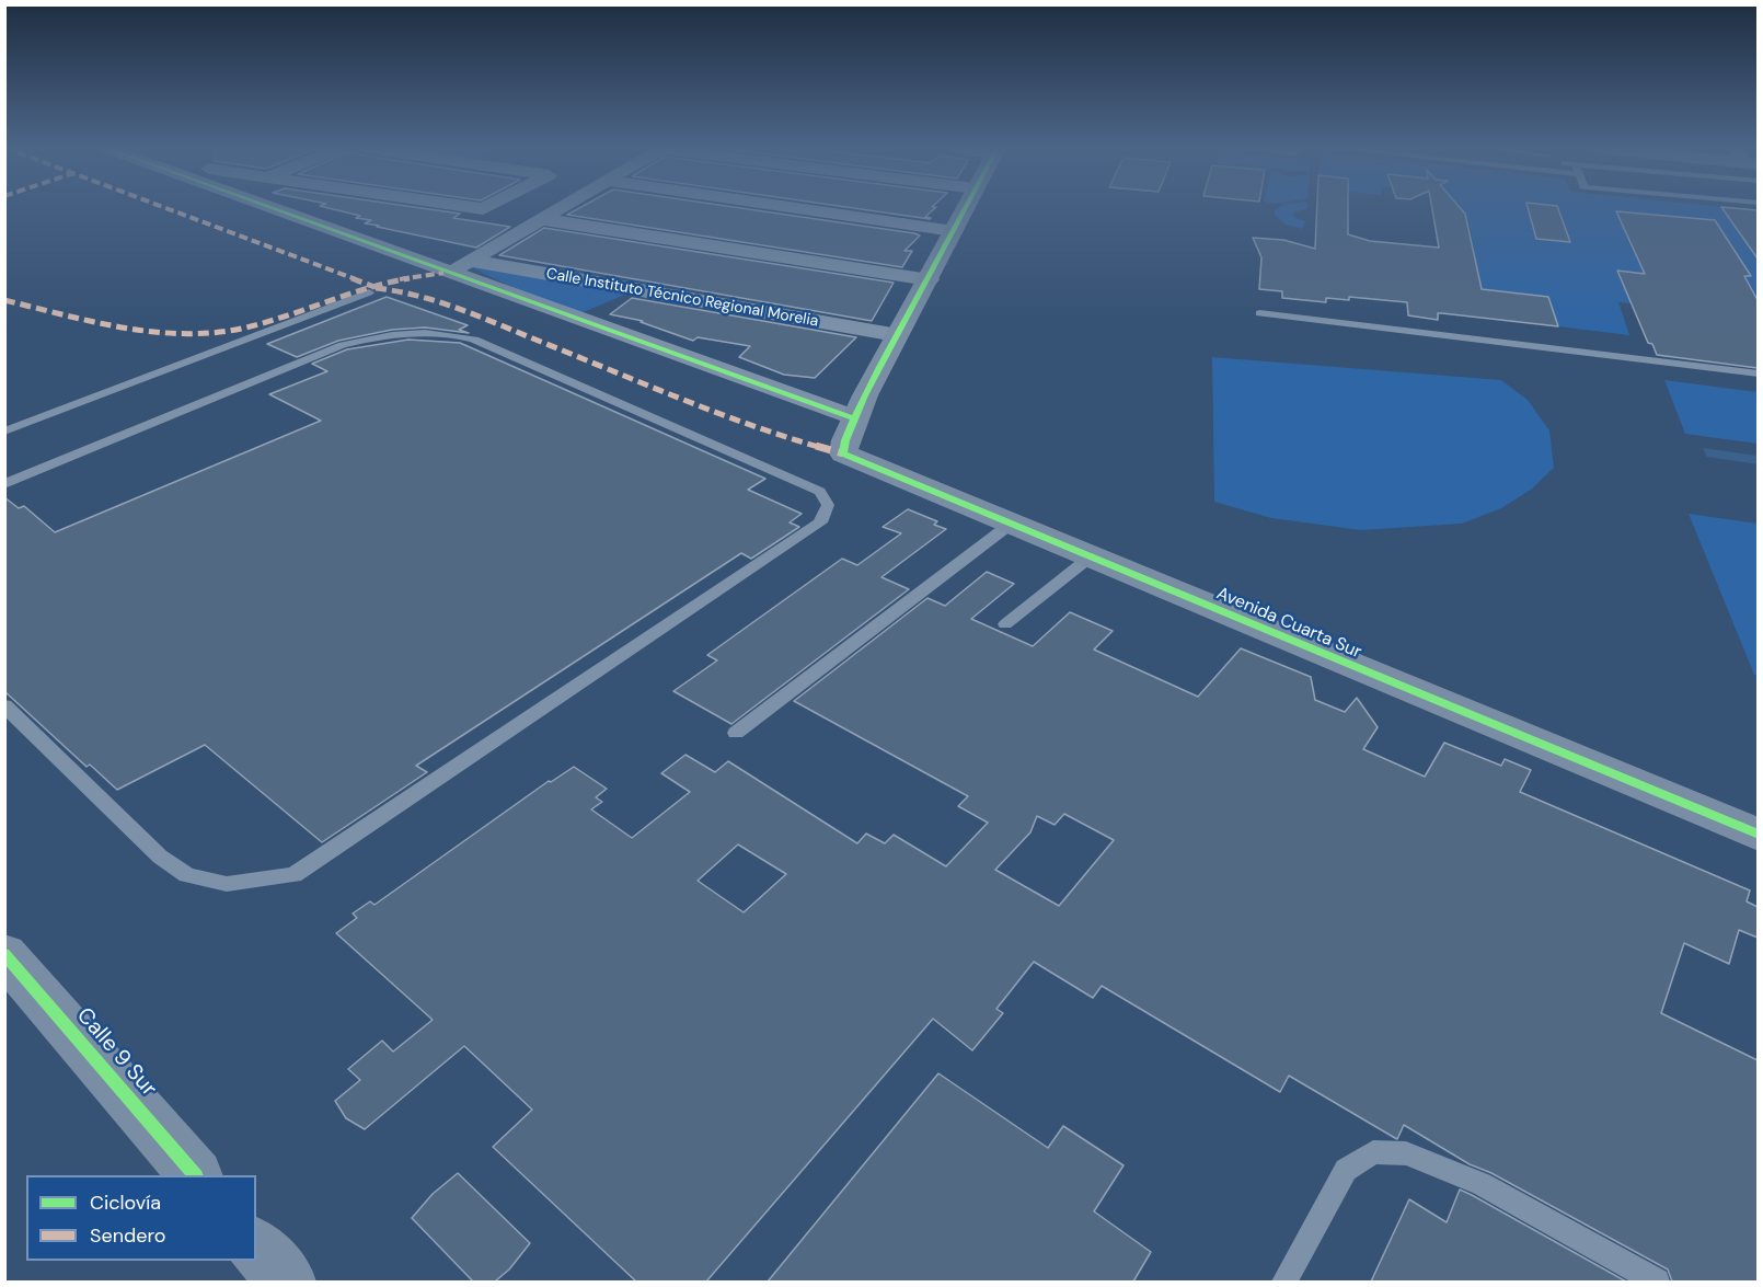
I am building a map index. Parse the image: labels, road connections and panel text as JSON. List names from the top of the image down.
{
  "streets": {
    "street": ["Calle Instituto Técnico Regional Morelia", "Avenida Cuarta Sur", "Calle 9 Sur"]
  },
  "legend": ["Ciclovía", "Sendero"]
}
